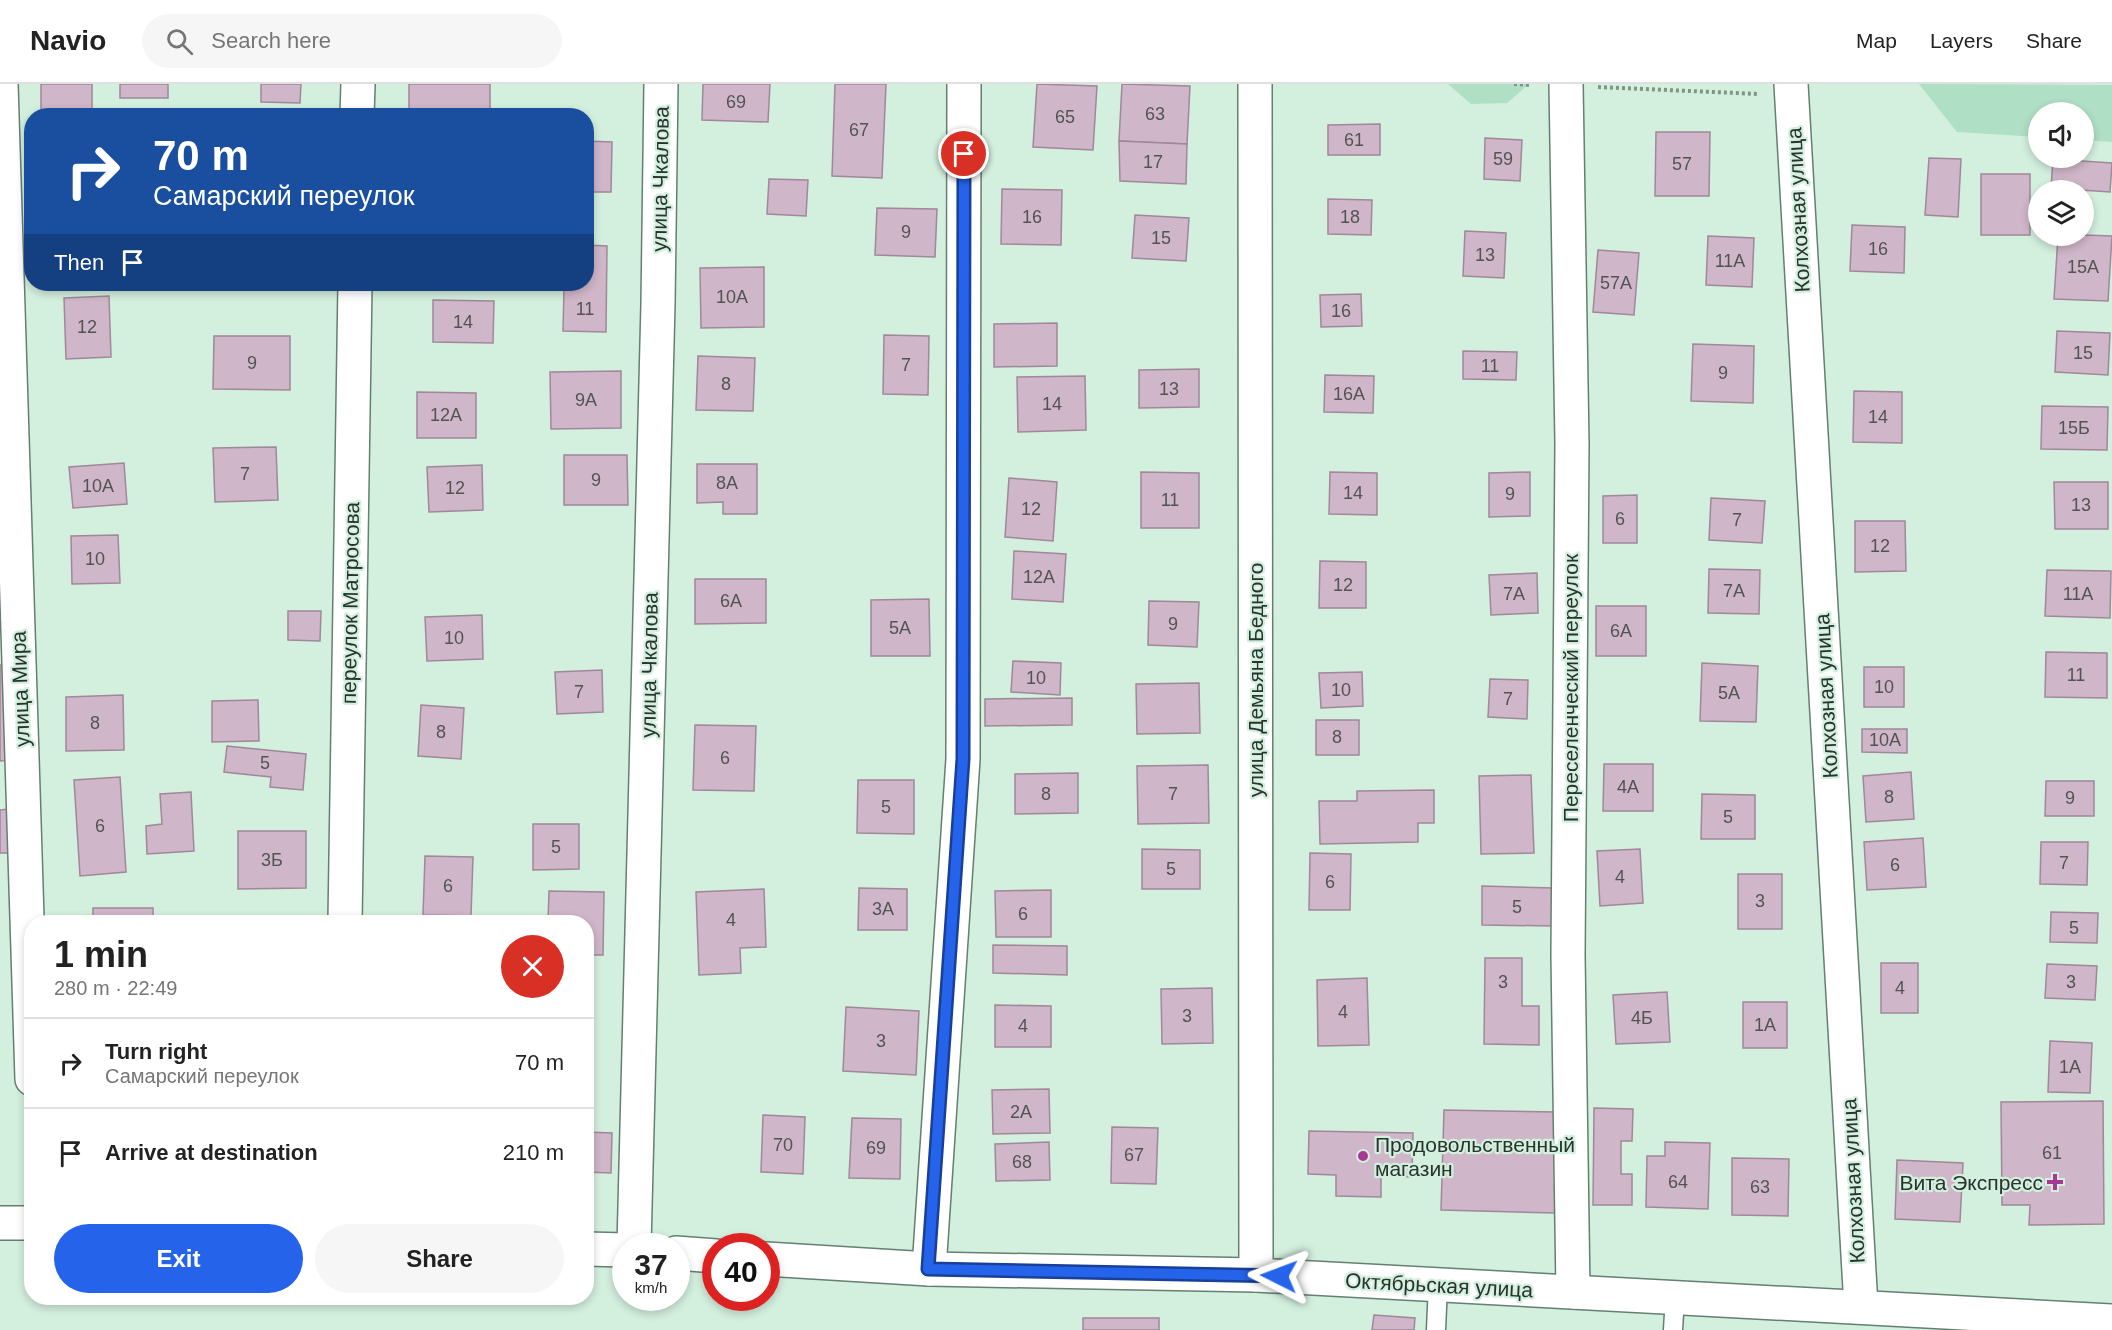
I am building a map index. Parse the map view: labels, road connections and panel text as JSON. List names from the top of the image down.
{
  "streets": {
    "street": [
      "улица Чкалова",
      "Колхозная улица",
      "переулок Матросова",
      "улица Демьяна Бедного",
      "Переселенческий переулок",
      "улица Мира",
      "Октябрьская улица"
    ]
  },
  "crossings": [
    ["Колхозная улица", "Октябрьская улица"],
    ["улица Демьяна Бедного", "Октябрьская улица"],
    ["Переселенческий переулок", "Октябрьская улица"]
  ],
  "places": {
    "other": ["Продовольственный магазин"],
    "health": ["Вита Экспресс"]
  },
  "house_numbers": [
    "69",
    "63",
    "65",
    "67",
    "61",
    "59",
    "17",
    "57",
    "16",
    "18",
    "9",
    "15",
    "16",
    "13",
    "11А",
    "15А",
    "57А",
    "10А",
    "11",
    "16",
    "14",
    "12",
    "15",
    "9",
    "7",
    "11",
    "9",
    "8",
    "13",
    "16А",
    "9А",
    "14",
    "12А",
    "14",
    "15Б",
    "7",
    "9",
    "8А",
    "10А",
    "12",
    "14",
    "9",
    "11",
    "13",
    "12",
    "6",
    "7",
    "12",
    "10",
    "12А",
    "12",
    "7А",
    "7А",
    "11А",
    "6А",
    "9",
    "5А",
    "6А",
    "10",
    "11",
    "10",
    "10",
    "10",
    "7",
    "5А",
    "7",
    "8",
    "8",
    "8",
    "10А",
    "6",
    "5",
    "4А",
    "8",
    "7",
    "8",
    "9",
    "5",
    "5",
    "6",
    "5",
    "3Б",
    "7",
    "6",
    "5",
    "4",
    "6",
    "6",
    "3",
    "5",
    "3А",
    "6",
    "4",
    "5",
    "3",
    "3",
    "4",
    "4",
    "3",
    "4Б",
    "1А",
    "4",
    "3",
    "1А",
    "2А",
    "70",
    "69",
    "61",
    "67",
    "68",
    "64",
    "63"
  ],
  "page": {
    "header": "Navio",
    "search": "Search here",
    "nav": ["Map", "Layers", "Share"],
    "turn": ["70 m", "Самарский переулок"],
    "then": "Then",
    "heading": ["1 min", "280 m · 22:49"],
    "list": [
      {
        "name": "Turn right",
        "note": "Самарский переулок",
        "value": "70 m"
      },
      {
        "name": "Arrive at destination",
        "value": "210 m"
      }
    ],
    "buttons": ["Exit", "Share"],
    "speed": "37 km/h",
    "limit": "40"
  }
}
